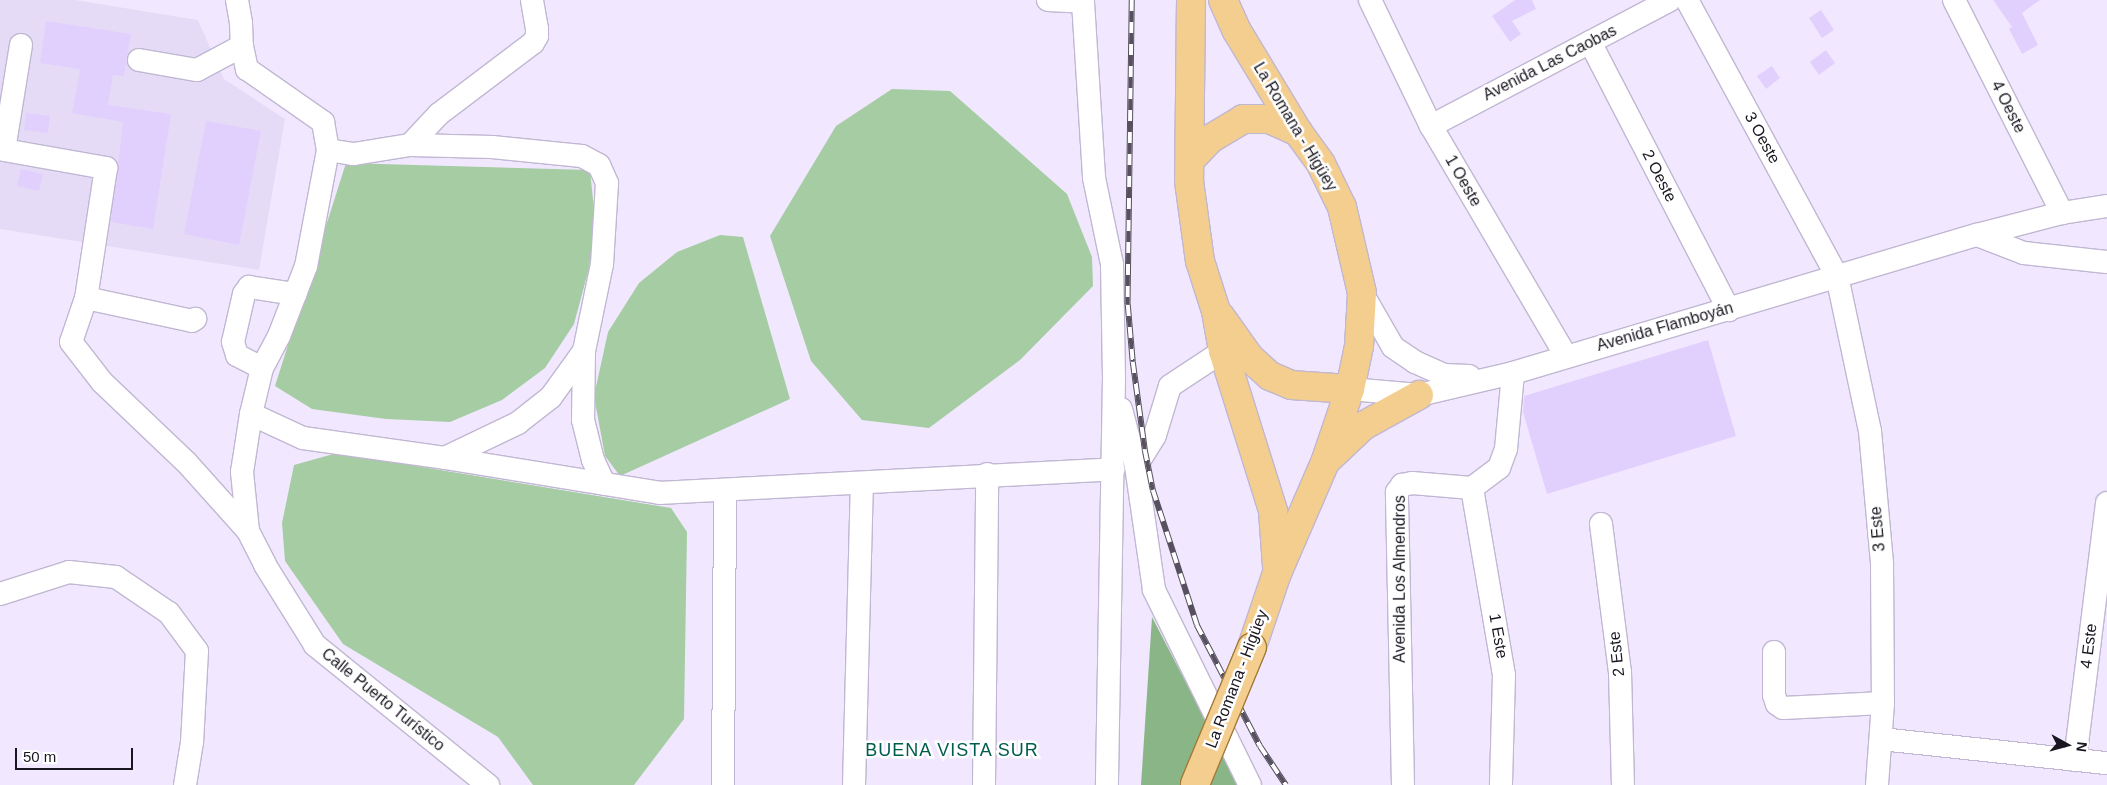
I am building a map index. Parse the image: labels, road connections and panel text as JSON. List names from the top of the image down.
{
  "streets": {
    "main road": ["La Romana - Higüey"],
    "street": [
      "Avenida Las Caobas",
      "4 Oeste",
      "3 Oeste",
      "2 Oeste",
      "1 Oeste",
      "Avenida Flamboyán",
      "3 Este",
      "Avenida Los Almendros",
      "1 Este",
      "4 Este",
      "2 Este",
      "Calle Puerto Turístico"
    ]
  },
  "crossings": [
    ["Avenida Las Caobas", "2 Oeste"],
    ["Avenida Las Caobas", "1 Oeste"],
    ["4 Oeste", "Avenida Flamboyán"],
    ["La Romana - Higüey", "Avenida Flamboyán"],
    ["3 Oeste", "Avenida Flamboyán"],
    ["3 Oeste", "3 Este"],
    ["2 Oeste", "Avenida Flamboyán"],
    ["1 Oeste", "Avenida Flamboyán"],
    ["Avenida Flamboyán", "3 Este"],
    ["Avenida Los Almendros", "1 Este"]
  ],
  "districts": ["BUENA VISTA SUR"],
  "scale_bar": "50 m",
  "north": "right"
}
